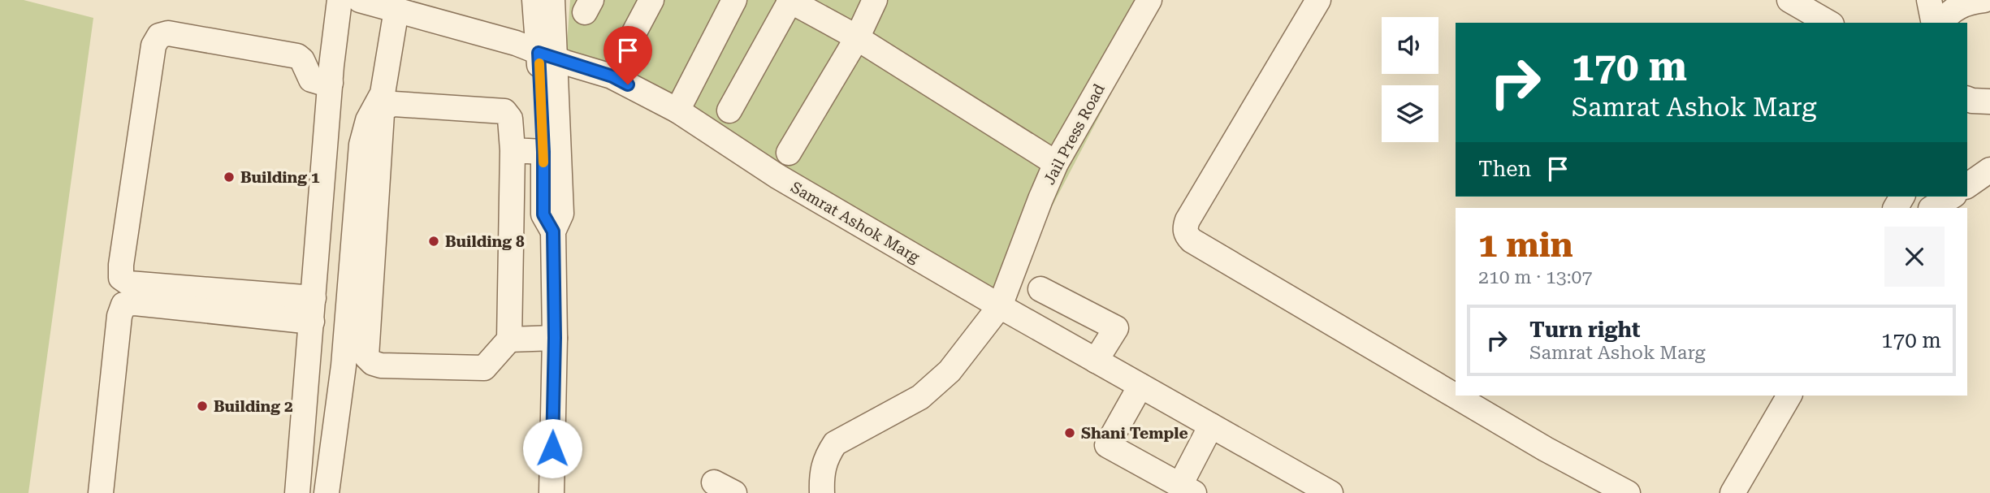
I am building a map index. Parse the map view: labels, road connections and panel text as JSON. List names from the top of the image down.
{
  "streets": {
    "street": ["Jail Press Road", "Samrat Ashok Marg"]
  },
  "crossings": [
    ["Jail Press Road", "Samrat Ashok Marg"]
  ],
  "places": [
    "Building 1",
    "Building 8",
    "Building 2",
    "Shani Temple"
  ],
  "page": {
    "turn": ["170 m", "Samrat Ashok Marg"],
    "then": "Then",
    "heading": ["1 min", "210 m · 13:07"],
    "list": [
      {
        "name": "Turn right",
        "note": "Samrat Ashok Marg",
        "value": "170 m"
      }
    ]
  }
}
